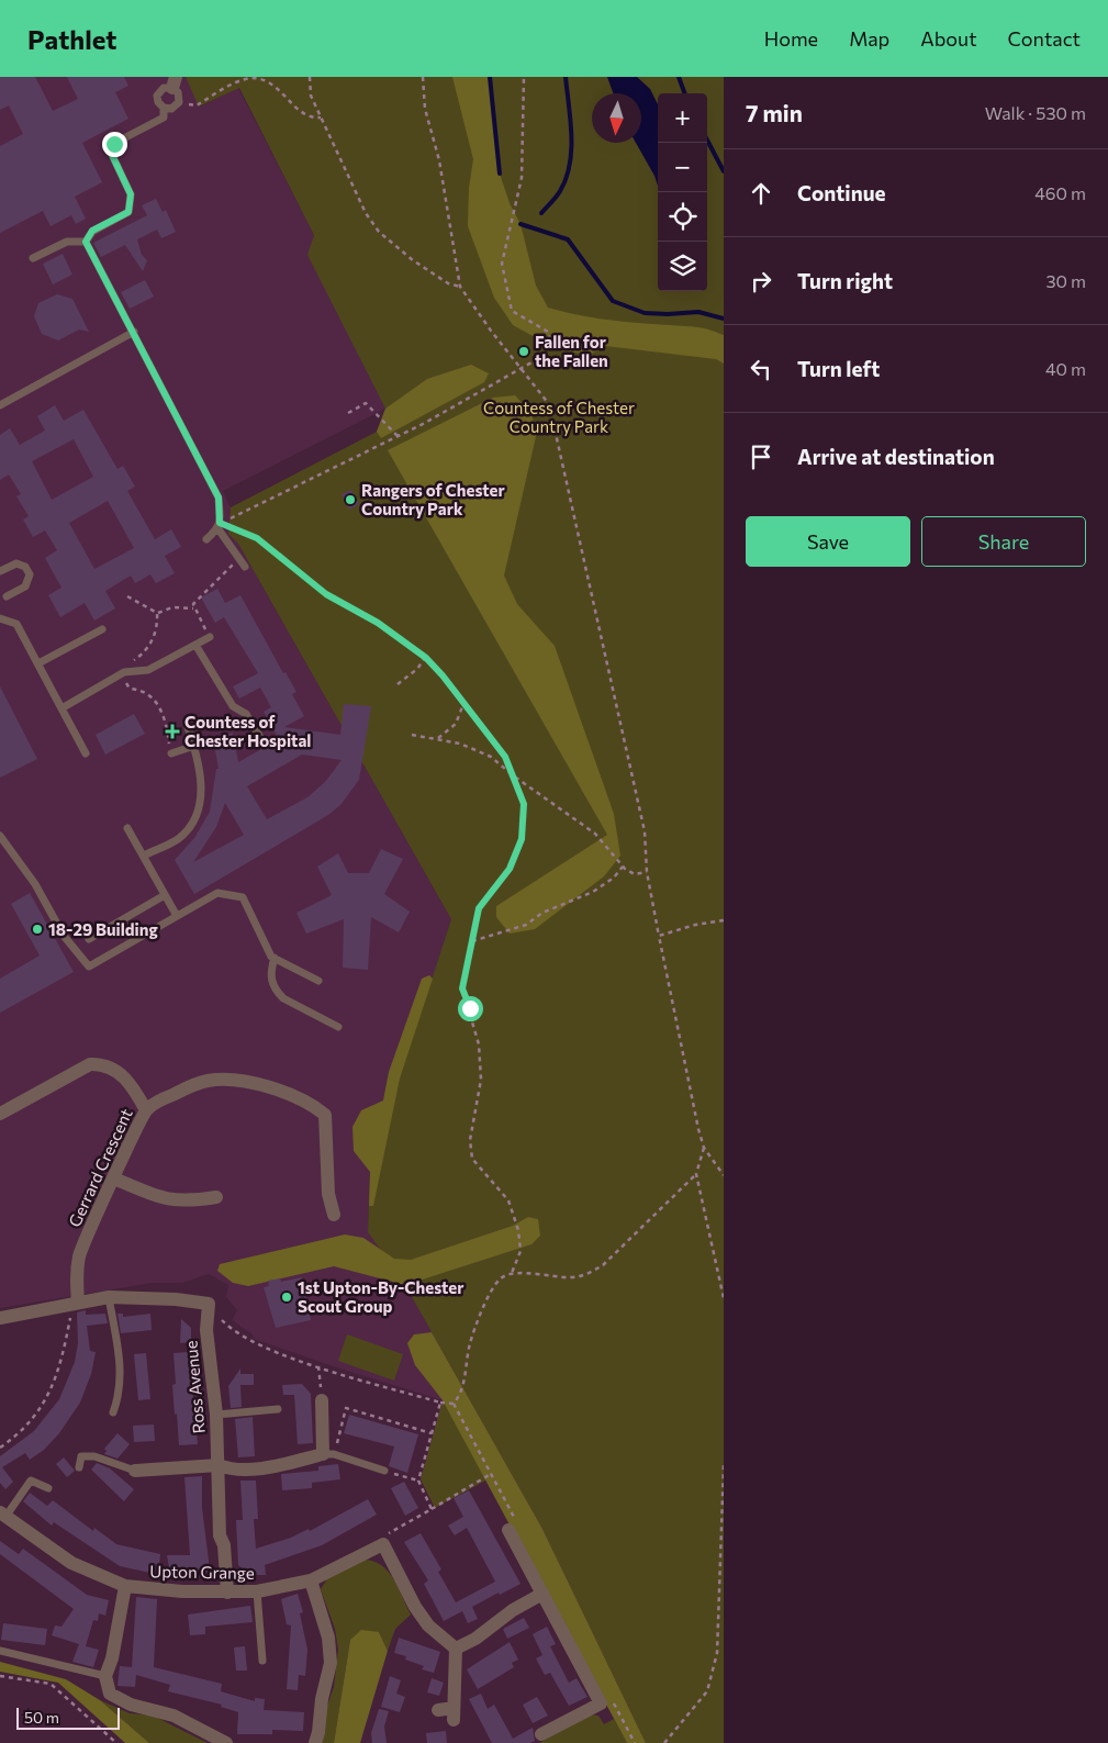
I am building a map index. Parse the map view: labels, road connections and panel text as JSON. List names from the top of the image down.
{
  "streets": {
    "street": ["Gerrard Crescent", "Ross Avenue", "Upton Grange"]
  },
  "crossings": [
    ["Ross Avenue", "Upton Grange"]
  ],
  "parks": ["Countess of Chester Country Park"],
  "places": {
    "other": [
      "Fallen for the Fallen",
      "Rangers of Chester Country Park",
      "18-29 Building",
      "1st Upton-By-Chester Scout Group"
    ],
    "health": ["Countess of Chester Hospital"]
  },
  "scale_bar": "50 m",
  "north": "bottom",
  "page": {
    "header": "Pathlet",
    "nav": [
      "Home",
      "Map",
      "About",
      "Contact"
    ],
    "heading": ["7 min", "Walk · 530 m"],
    "map_buttons": ["+", "−"],
    "list": [
      ["Continue", "460 m"],
      ["Turn right", "30 m"],
      ["Turn left", "40 m"],
      "Arrive at destination"
    ],
    "buttons": ["Save", "Share"],
    "scale": "50 m"
  }
}
